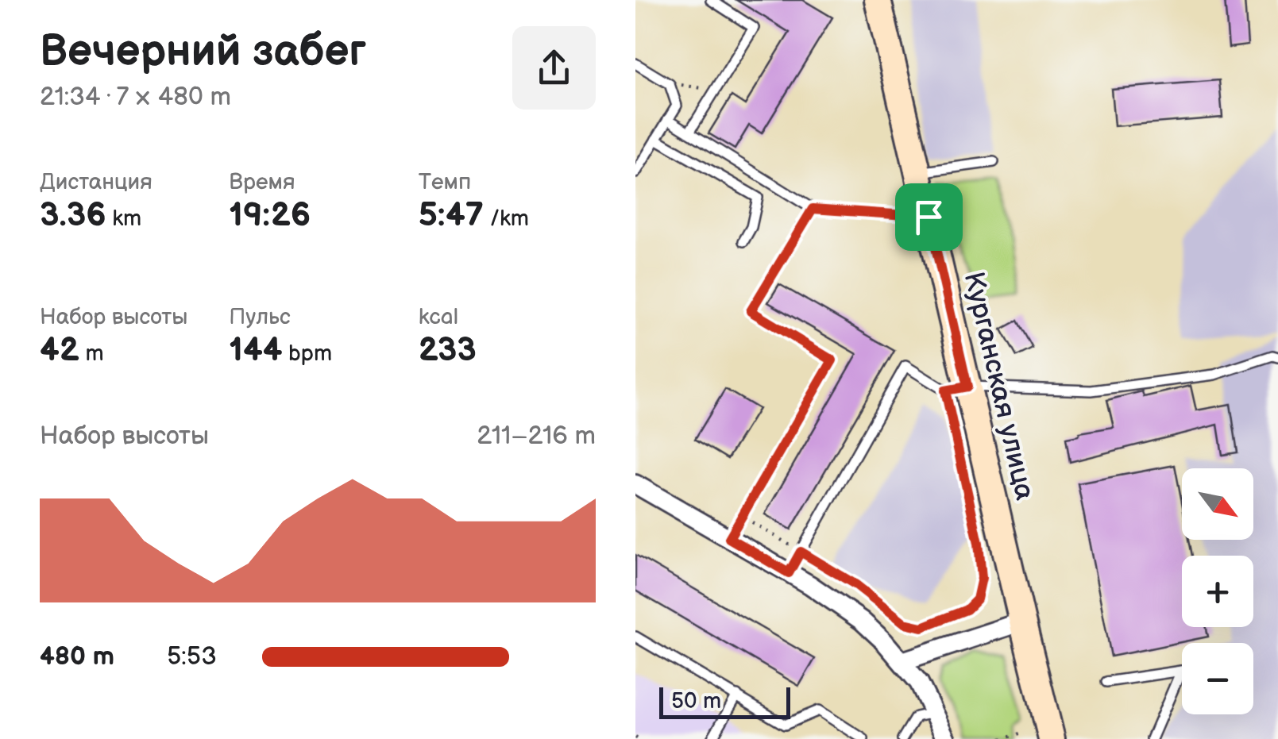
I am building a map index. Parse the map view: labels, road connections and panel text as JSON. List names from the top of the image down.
{
  "streets": {
    "street": ["Курганская улица"]
  },
  "scale_bar": "50 m",
  "north": "bottom right",
  "page": {
    "heading": ["Вечерний забег", "21:34 · 7 × 480 m"],
    "stats": [
      ["Дистанция", "3.36 km"],
      ["Время", "19:26"],
      ["Темп", "5:47 /km"],
      ["Набор высоты", "42 m"],
      ["Пульс", "144 bpm"],
      ["kcal", "233"]
    ],
    "chart": ["Набор высоты", "211–216 m"],
    "map_buttons": ["+", "−"],
    "list": [
      {
        "name": "480 m",
        "note": "5:53"
      }
    ],
    "scale": "50 m"
  }
}
